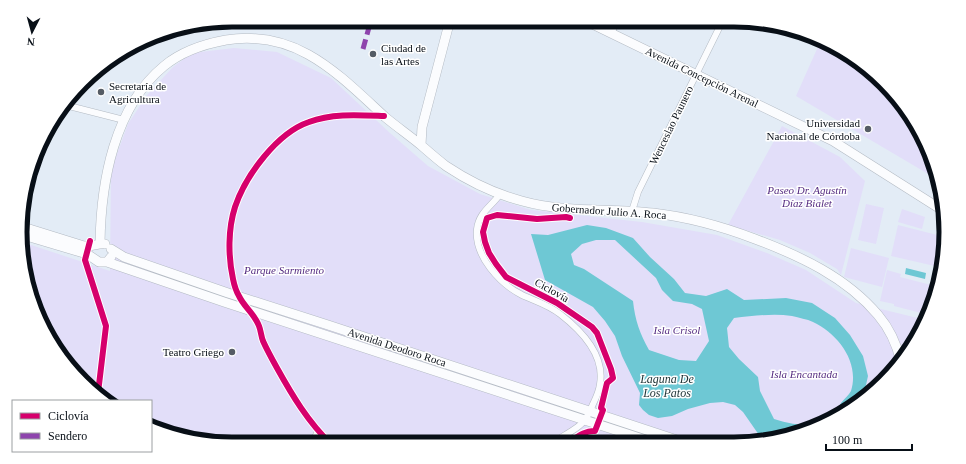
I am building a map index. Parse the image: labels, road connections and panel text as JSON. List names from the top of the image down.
{
  "streets": {
    "main road": ["Avenida Concepción Arenal", "Gobernador Julio A. Roca", "Avenida Deodoro Roca"],
    "street": ["Wenceslao Paunero"],
    "cycle path": ["Ciclovía"]
  },
  "crossings": [
    ["Avenida Concepción Arenal", "Wenceslao Paunero"],
    ["Wenceslao Paunero", "Gobernador Julio A. Roca"]
  ],
  "water": ["Laguna De Los Patos"],
  "parks": [
    "Paseo Dr. Agustín Díaz Bialet",
    "Parque Sarmiento",
    "Isla Crisol",
    "Isla Encantada"
  ],
  "places": [
    "Ciudad de las Artes",
    "Secretaría de Agricultura",
    "Universidad Nacional de Córdoba",
    "Teatro Griego"
  ],
  "legend": ["Ciclovía", "Sendero"],
  "scale_bar": "100 m",
  "north": "bottom"
}
